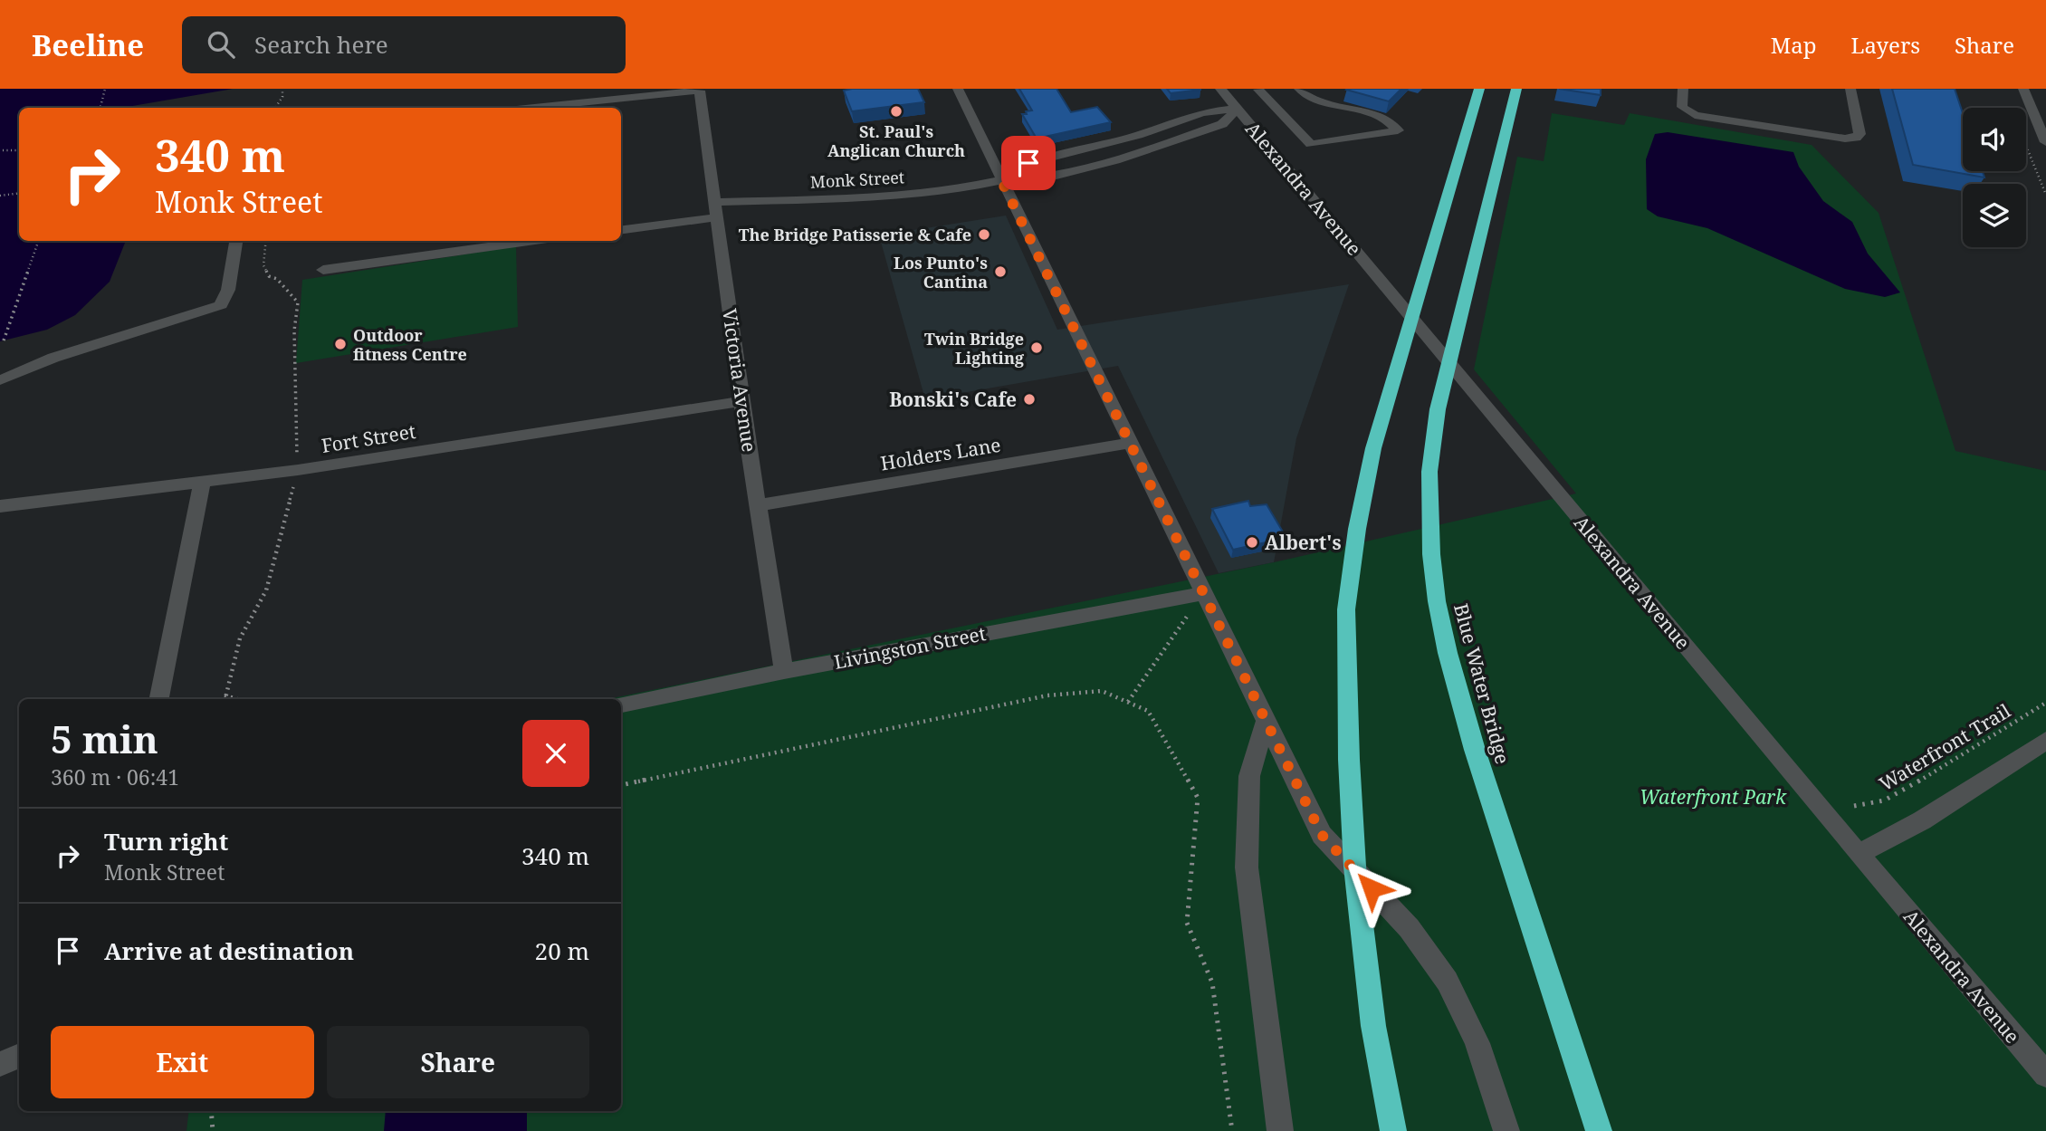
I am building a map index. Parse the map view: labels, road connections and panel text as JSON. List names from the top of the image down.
{
  "streets": {
    "highway": ["Blue Water Bridge"],
    "street": [
      "Monk Street",
      "Alexandra Avenue",
      "Victoria Avenue",
      "Fort Street",
      "Holders Lane",
      "Livingston Street"
    ],
    "path": ["Waterfront Trail"]
  },
  "crossings": [
    ["Monk Street", "Alexandra Avenue"],
    ["Monk Street", "Victoria Avenue"],
    ["Victoria Avenue", "Fort Street"],
    ["Victoria Avenue", "Holders Lane"],
    ["Victoria Avenue", "Livingston Street"]
  ],
  "parks": ["Waterfront Park"],
  "places": [
    "St. Paul's Anglican Church",
    "The Bridge Patisserie & Cafe",
    "Los Punto's Cantina",
    "Outdoor fitness Centre",
    "Twin Bridge Lighting",
    "Bonski's Cafe",
    "Albert's"
  ],
  "page": {
    "header": "Beeline",
    "search": "Search here",
    "nav": ["Map", "Layers", "Share"],
    "turn": ["340 m", "Monk Street"],
    "heading": ["5 min", "360 m · 06:41"],
    "list": [
      {
        "name": "Turn right",
        "note": "Monk Street",
        "value": "340 m"
      },
      {
        "name": "Arrive at destination",
        "value": "20 m"
      }
    ],
    "buttons": ["Exit", "Share"]
  }
}
